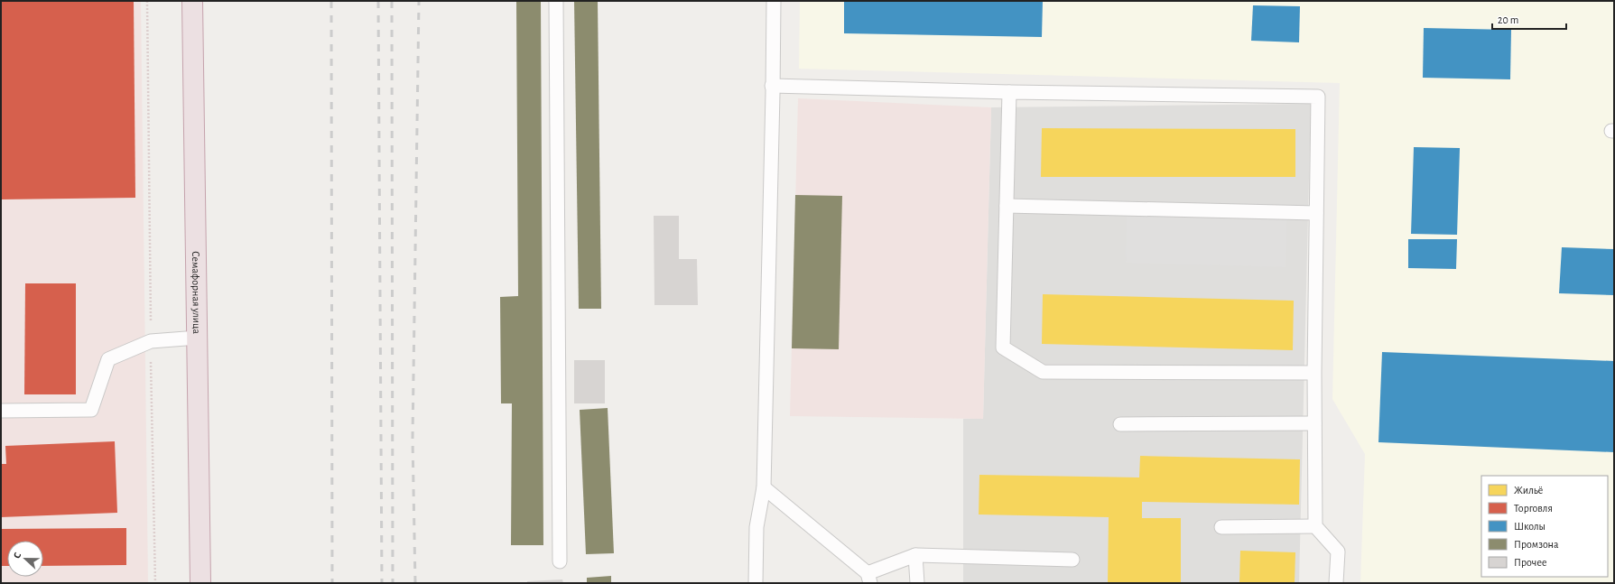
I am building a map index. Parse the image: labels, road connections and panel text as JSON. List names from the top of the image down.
{
  "streets": {
    "highway": ["Семафорная улица"]
  },
  "legend": [
    "Жильё",
    "Торговля",
    "Школы",
    "Промзона",
    "Прочее"
  ],
  "scale_bar": "20 m",
  "north": "left"
}
